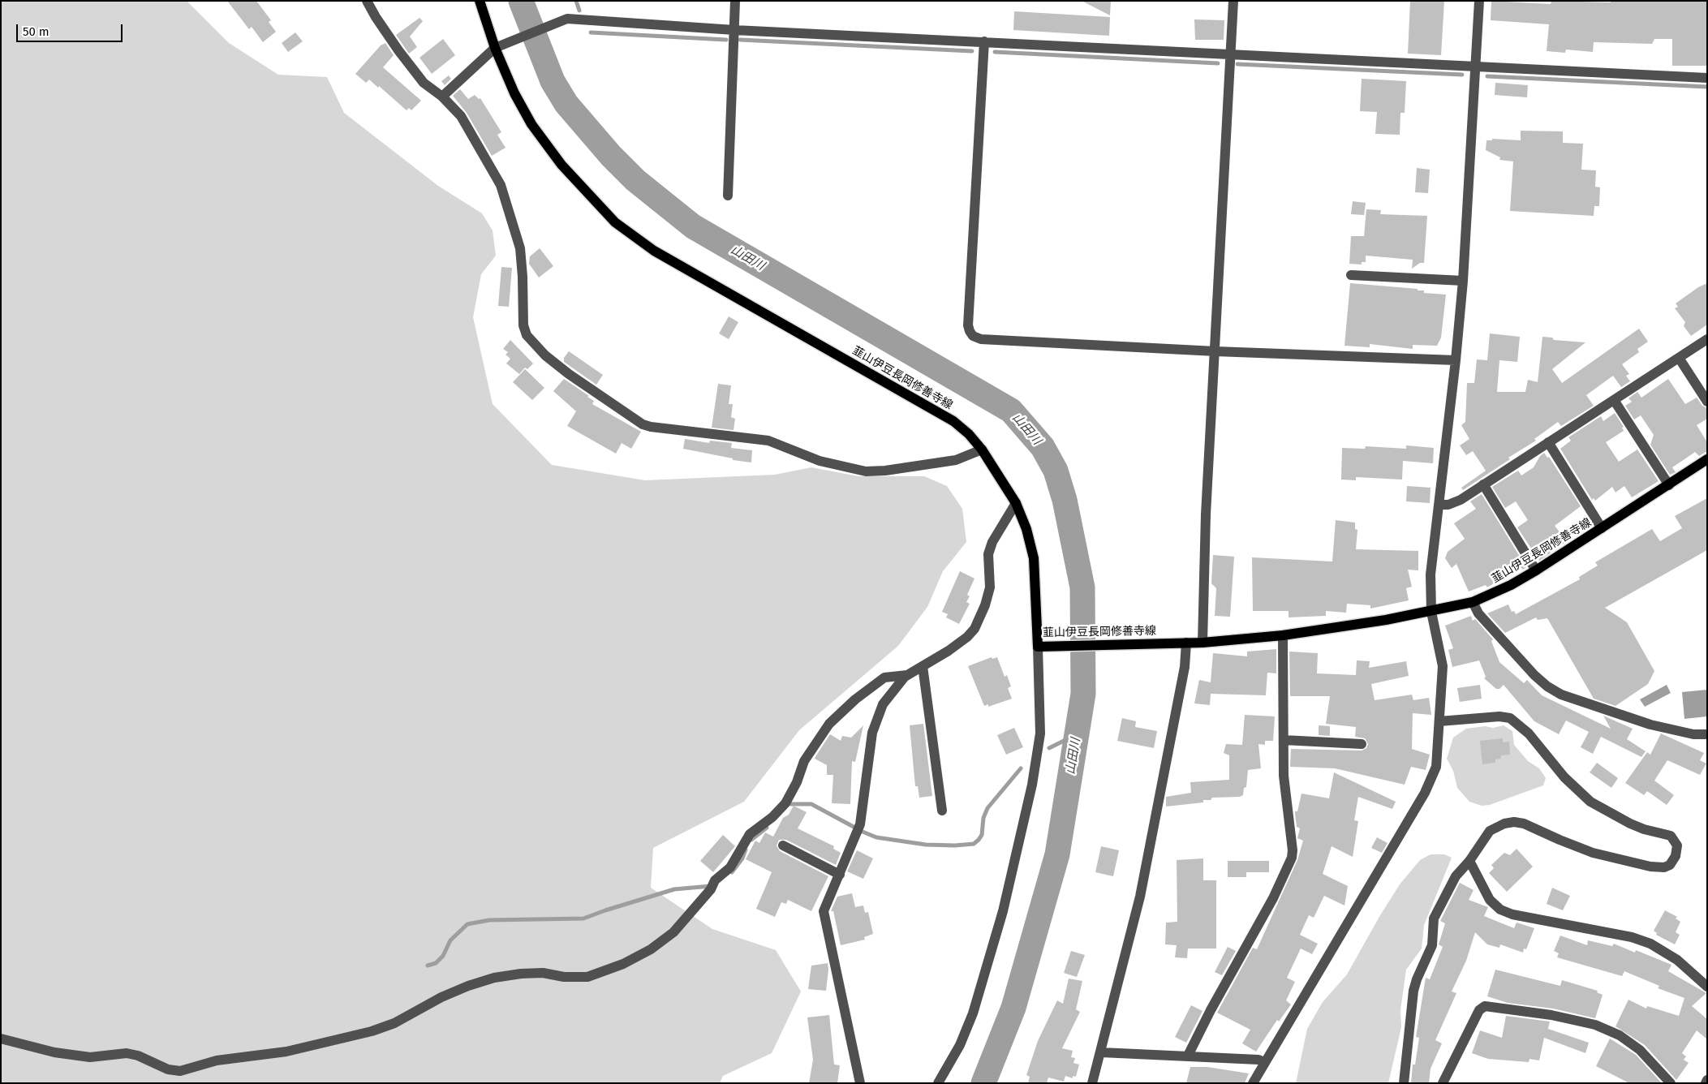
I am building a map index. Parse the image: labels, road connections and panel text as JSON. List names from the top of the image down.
{
  "streets": {
    "main road": ["韮山伊豆長岡修善寺線"]
  },
  "water": ["山田川"],
  "scale_bar": "50 m"
}
